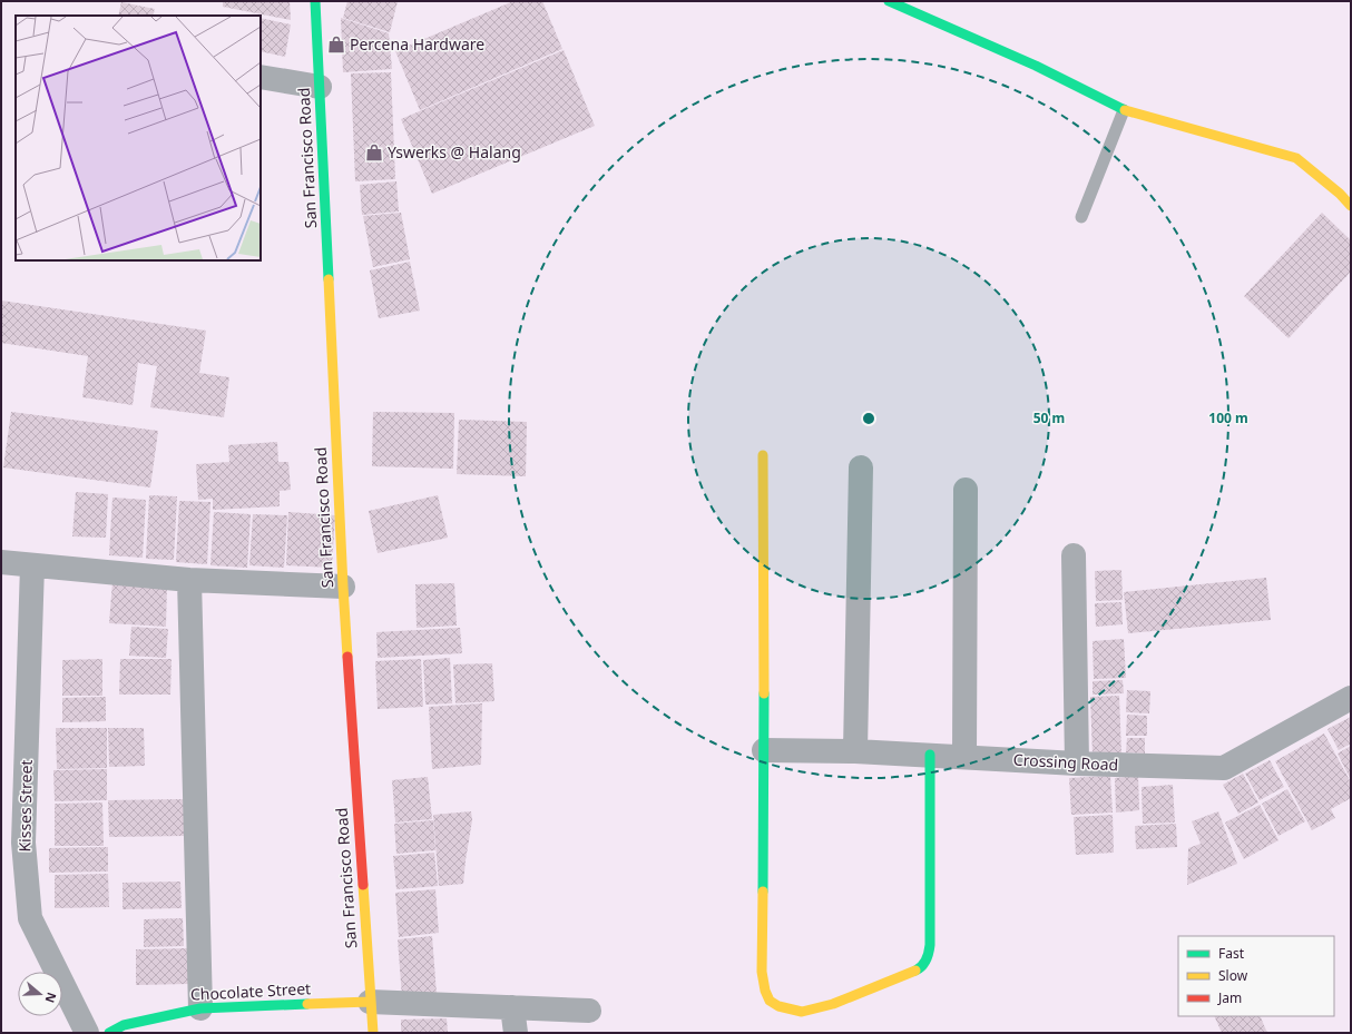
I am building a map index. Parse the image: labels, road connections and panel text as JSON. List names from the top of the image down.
{
  "streets": {
    "street": [
      "San Francisco Road",
      "Crossing Road",
      "Kisses Street",
      "Chocolate Street"
    ]
  },
  "crossings": [
    ["San Francisco Road", "Chocolate Street"]
  ],
  "places": {
    "shop": ["Percena Hardware", "Yswerks @ Halang"]
  },
  "legend": ["Fast", "Slow", "Jam"],
  "north": "right",
  "rings": ["50 m", "100 m"]
}
